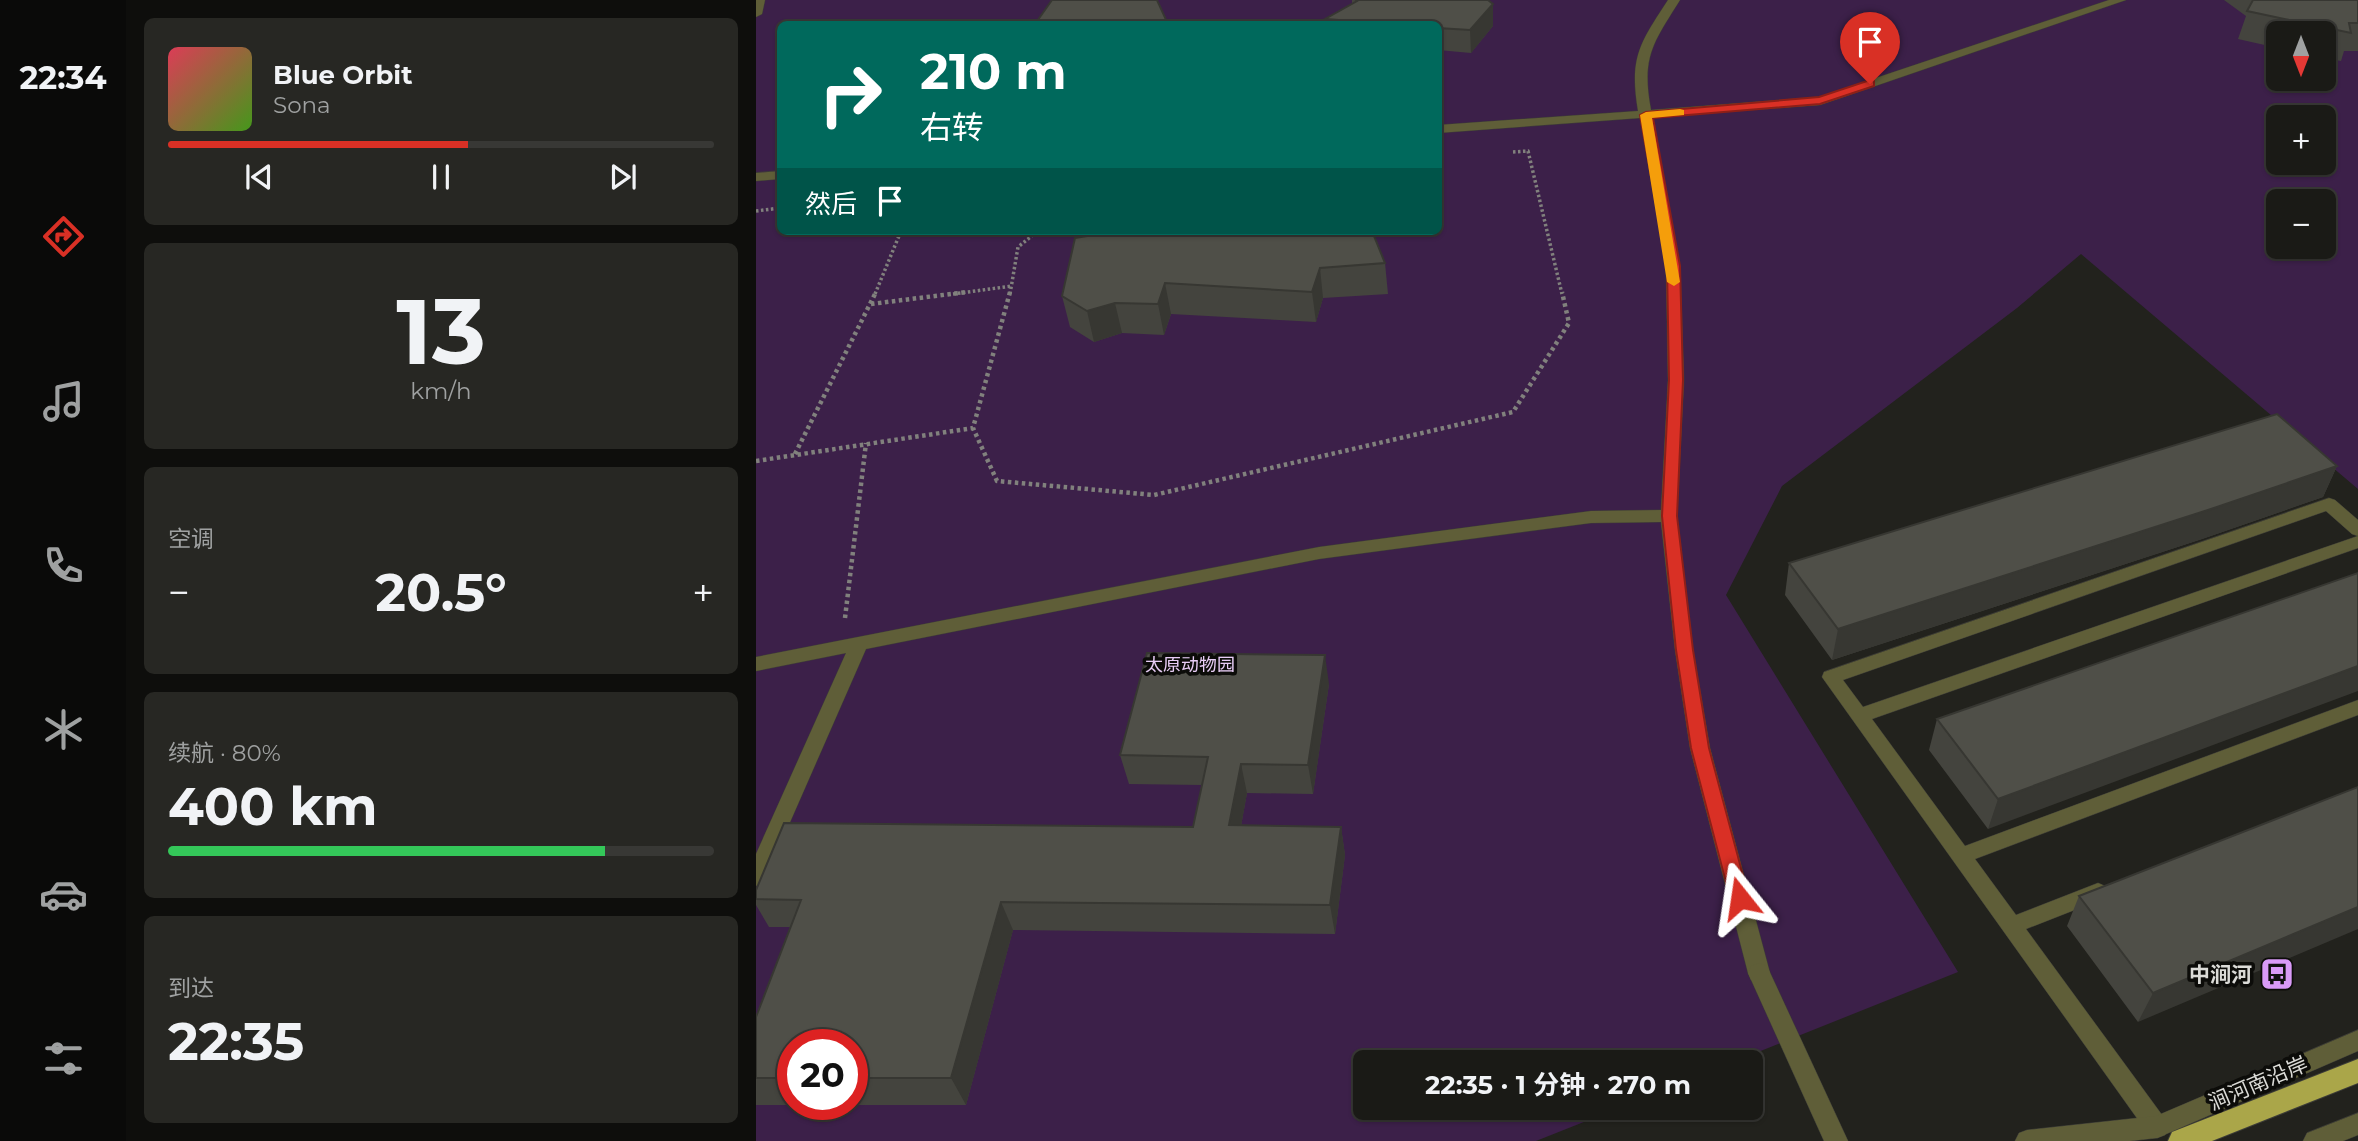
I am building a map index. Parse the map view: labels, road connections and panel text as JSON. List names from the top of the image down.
{
  "streets": {
    "street": ["涧河南沿岸"]
  },
  "parks": ["太原动物园"],
  "places": {
    "bus stop": ["中涧河"]
  },
  "north": "bottom",
  "page": {
    "tabs": "22:34",
    "map_buttons": ["+", "−"],
    "turn": ["210 m", "右转"],
    "song": ["Blue Orbit", "Sona"],
    "then": "然后",
    "tile": [
      ["13", "km/h"],
      "空调",
      ["续航 · 80%", "400 km"],
      ["到达", "22:35"]
    ],
    "heat": ["−", "20.5°", "+"],
    "limit": "20",
    "trip": "22:35 · 1 分钟 · 270 m"
  }
}
